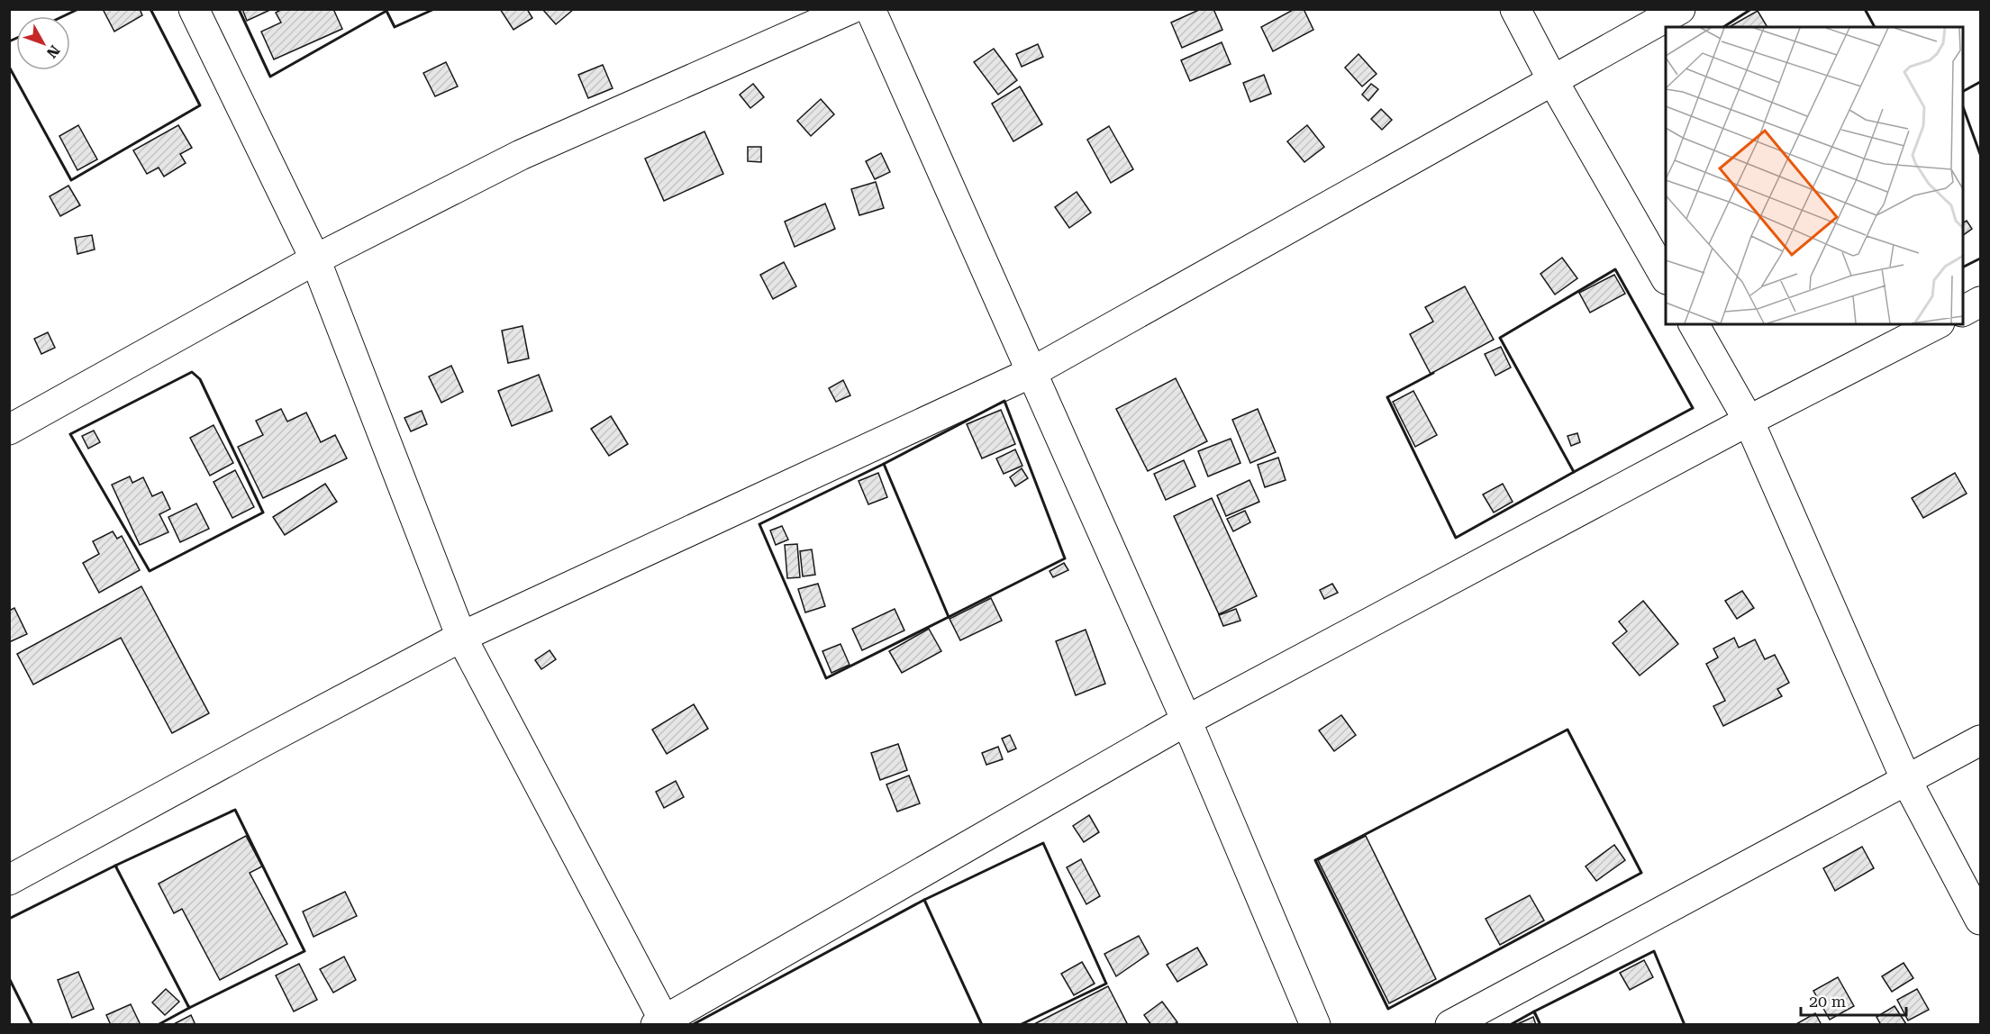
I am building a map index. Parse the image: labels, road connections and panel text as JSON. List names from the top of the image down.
{
  "scale_bar": "20 m",
  "north": "bottom right"
}
